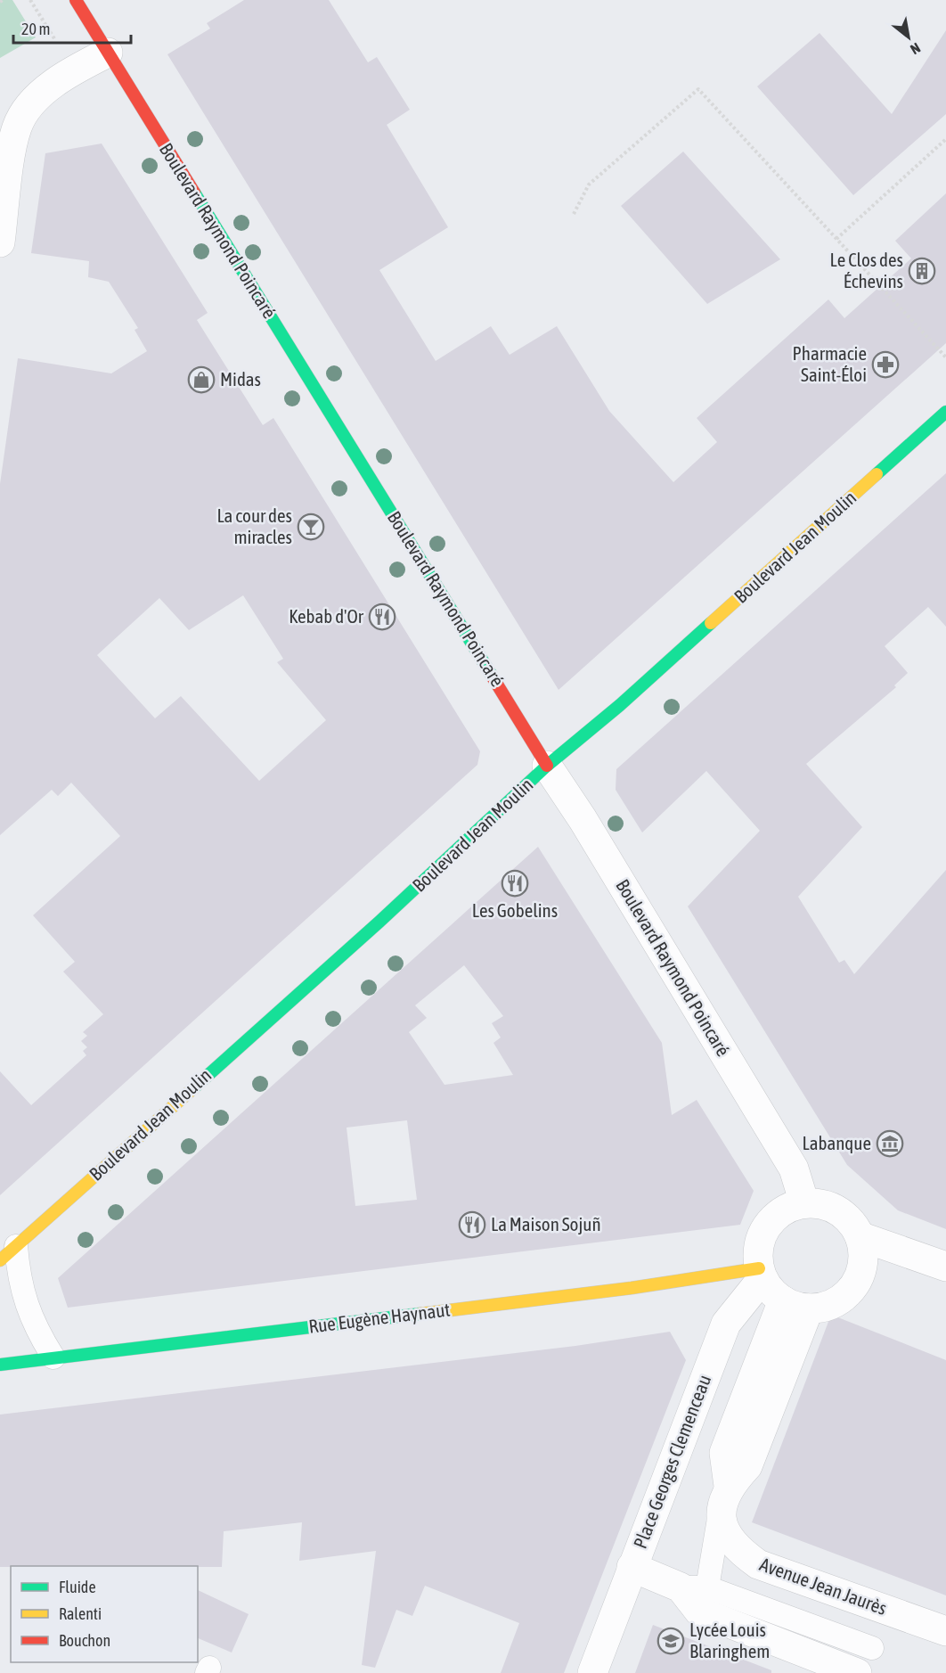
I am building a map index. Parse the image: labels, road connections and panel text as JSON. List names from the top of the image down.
{
  "streets": {
    "street": [
      "Boulevard Raymond Poincaré",
      "Boulevard Jean Moulin",
      "Rue Eugène Haynaut",
      "Place Georges Clemenceau",
      "Avenue Jean Jaurès"
    ]
  },
  "crossings": [
    ["Boulevard Raymond Poincaré", "Boulevard Jean Moulin"],
    ["Boulevard Raymond Poincaré", "Rue Eugène Haynaut"],
    ["Boulevard Raymond Poincaré", "Place Georges Clemenceau"],
    ["Rue Eugène Haynaut", "Place Georges Clemenceau"]
  ],
  "places": {
    "building": ["Le Clos des Échevins"],
    "pharmacy": ["Pharmacie Saint-Éloi"],
    "shop": ["Midas"],
    "bar": ["La cour des miracles"],
    "restaurant": ["Kebab d'Or", "Les Gobelins", "La Maison Sojuñ"],
    "museum": ["Labanque"],
    "school or university": ["Lycée Louis Blaringhem"]
  },
  "legend": ["Fluide", "Ralenti", "Bouchon"],
  "scale_bar": "20 m",
  "north": "bottom right"
}
